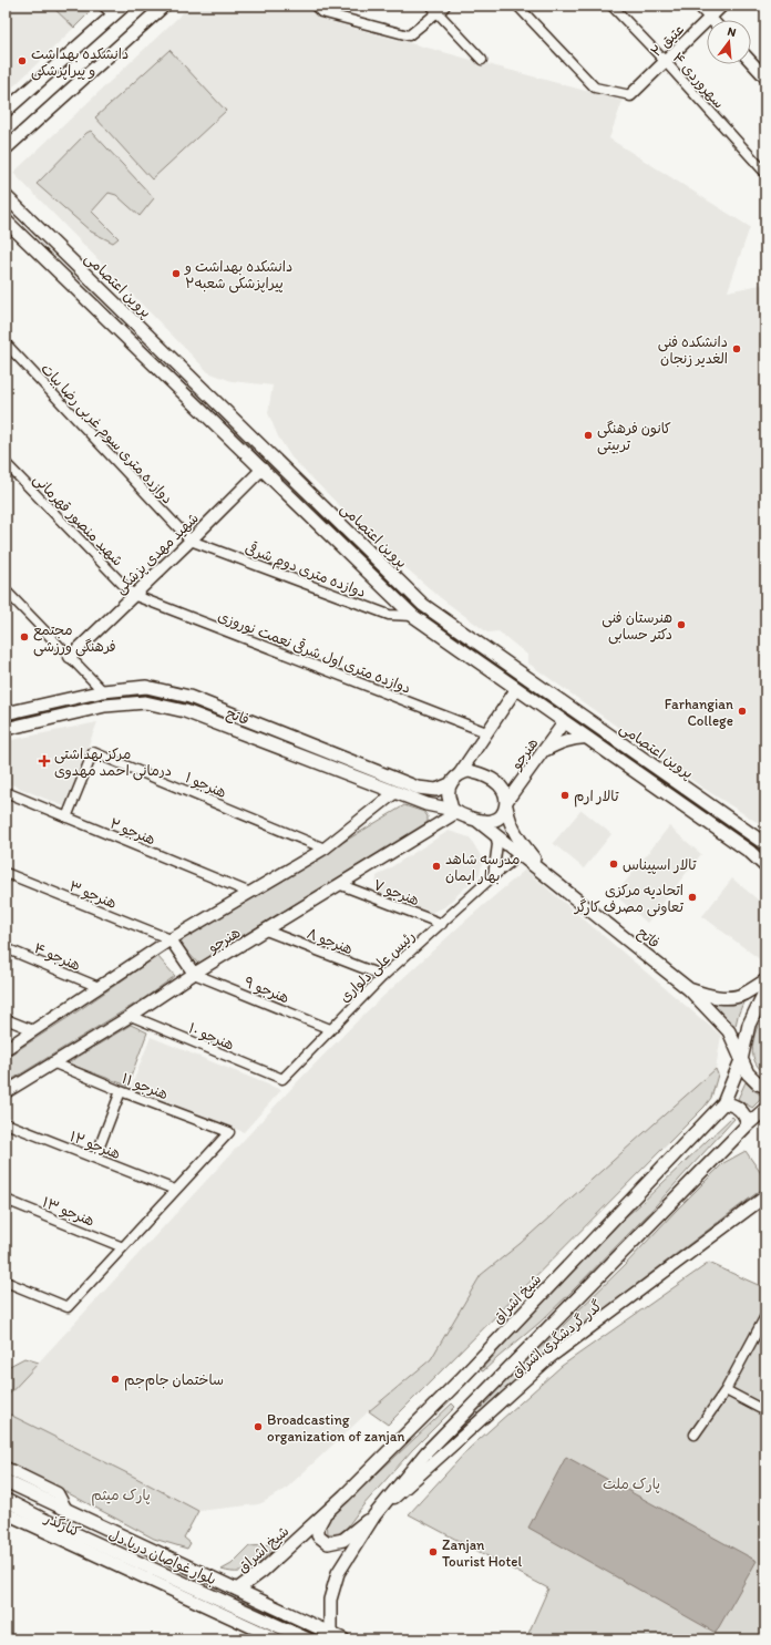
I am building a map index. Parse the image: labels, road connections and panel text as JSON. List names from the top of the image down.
{
  "streets": {
    "main road": [
      "پروین اعتصامی",
      "فاتح",
      "شیخ اشراق",
      "بلوار غواصان دریا دل"
    ],
    "street": [
      "عتیق ۲",
      "سهروردی ۴",
      "دوازده متری سوم غربی رضا بیات",
      "شهید منصور قهرمانی",
      "شهید مهدی پزشکی",
      "دوازده متری دوم شرقی",
      "دوازده متری اول شرقی نعمت نوروزی",
      "هنرجو",
      "هنرجو ۱",
      "هنرجو ۲",
      "هنرجو ۷",
      "هنرجو ۳",
      "هنرجو ۸",
      "هنرجو ۴",
      "رئیس علی دلواری",
      "هنرجو ۹",
      "هنرجو ۱۰",
      "هنرجو ۱۱",
      "هنرجو ۱۲",
      "هنرجو ۱۳",
      "گدر گردشگری اشراق",
      "کنارگذر"
    ]
  },
  "crossings": [
    ["عتیق ۲", "سهروردی ۴"],
    ["دوازده متری سوم غربی رضا بیات", "شهید مهدی پزشکی"],
    ["دوازده متری سوم غربی رضا بیات", "دوازده متری دوم شرقی"],
    ["شهید منصور قهرمانی", "شهید مهدی پزشکی"],
    ["شهید منصور قهرمانی", "دوازده متری اول شرقی نعمت نوروزی"],
    ["شهید مهدی پزشکی", "دوازده متری دوم شرقی"],
    ["شهید مهدی پزشکی", "دوازده متری اول شرقی نعمت نوروزی"],
    ["فاتح", "هنرجو"],
    ["فاتح", "شیخ اشراق"],
    ["هنرجو", "هنرجو ۱"],
    ["هنرجو", "هنرجو ۲"],
    ["هنرجو", "هنرجو ۷"],
    ["هنرجو", "هنرجو ۳"],
    ["هنرجو", "هنرجو ۸"],
    ["هنرجو", "هنرجو ۴"],
    ["هنرجو", "هنرجو ۹"],
    ["هنرجو", "هنرجو ۱۰"],
    ["هنرجو", "هنرجو ۱۱"],
    ["هنرجو ۱", "هنرجو ۲"],
    ["هنرجو ۷", "رئیس علی دلواری"],
    ["هنرجو ۸", "رئیس علی دلواری"],
    ["رئیس علی دلواری", "هنرجو ۹"],
    ["رئیس علی دلواری", "هنرجو ۱۰"],
    ["هنرجو ۱۱", "هنرجو ۱۲"],
    ["شیخ اشراق", "بلوار غواصان دریا دل"],
    ["کنارگذر", "بلوار غواصان دریا دل"]
  ],
  "parks": ["پارک ملت", "پارک میثم"],
  "places": {
    "other": [
      "دانشکده بهداشت و پیراپزشکی",
      "دانشکده بهداشت و پیراپزشکى شعبه۲",
      "دانشکده فنی الغدیر زنجان",
      "کانون فرهنگی تربیتی",
      "هنرستان فنی دکتر حسابی",
      "مجتمع فرهنگی ورزشی",
      "Farhangian College",
      "تالار ارم",
      "تالار اسپیناس",
      "مدرسه شاهد بهار ایمان",
      "اتحادیه مرکزی تعاونی مصرف کارگر",
      "ساختمان جام‌جم",
      "Broadcasting organization of zanjan",
      "Zanjan Tourist Hotel"
    ],
    "health": ["مرکز بهداشتی درمانی احمد مهدوی"]
  },
  "north": "top"
}
